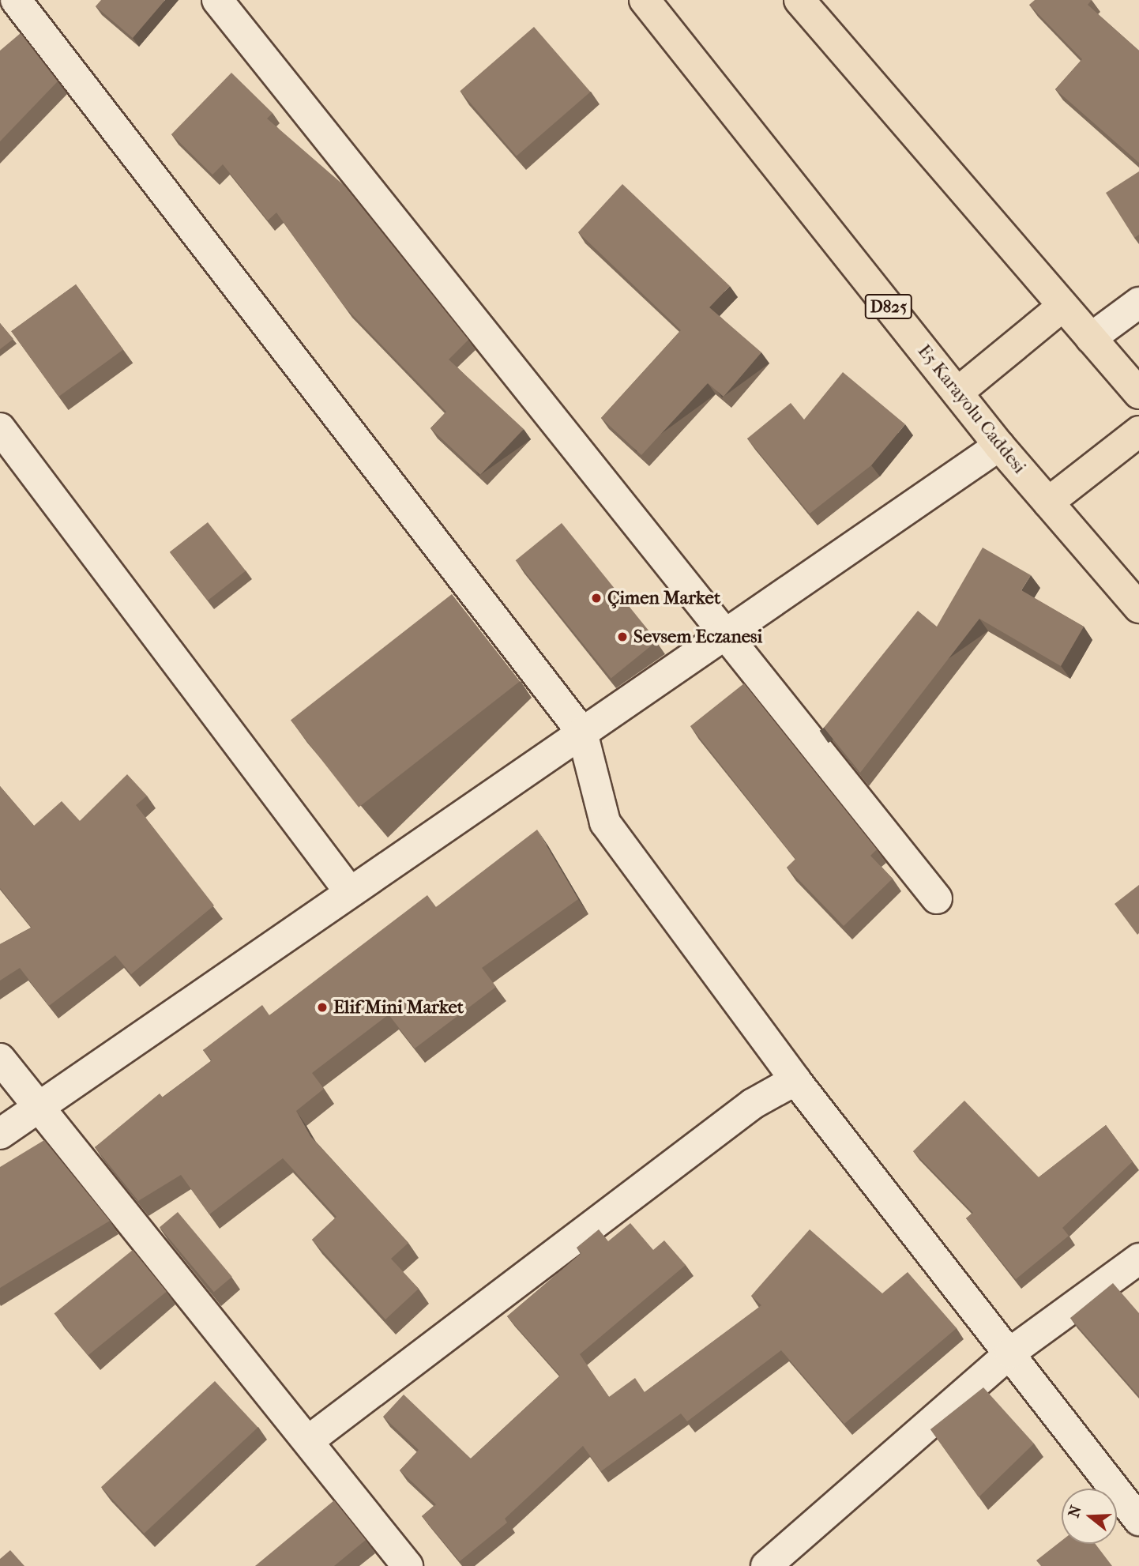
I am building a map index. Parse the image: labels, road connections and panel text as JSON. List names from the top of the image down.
{
  "streets": {
    "highway": ["D825", "E5 Karayolu Caddesi"]
  },
  "places": ["Çimen Market", "Sevsem Eczanesi", "Elif Mini Market"],
  "north": "left"
}
